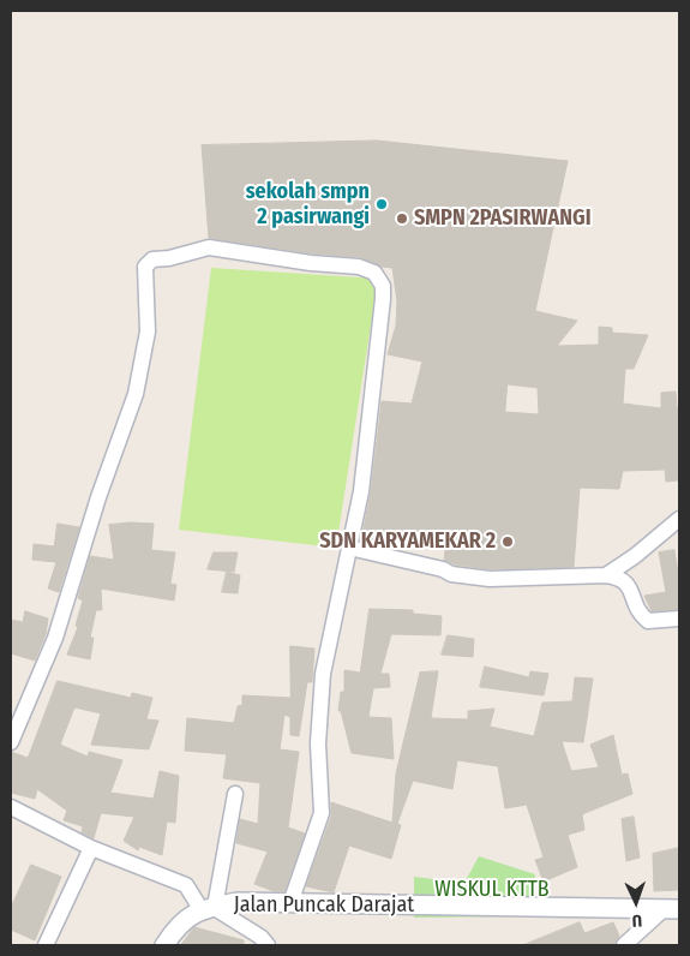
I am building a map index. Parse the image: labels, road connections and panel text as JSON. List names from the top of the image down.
{
  "streets": {
    "street": ["Jalan Puncak Darajat"]
  },
  "parks": ["WISKUL KTTB"],
  "places": ["sekolah smpn 2 pasirwangi", "SMPN 2PASIRWANGI", "SDN KARYAMEKAR 2"],
  "north": "bottom"
}
